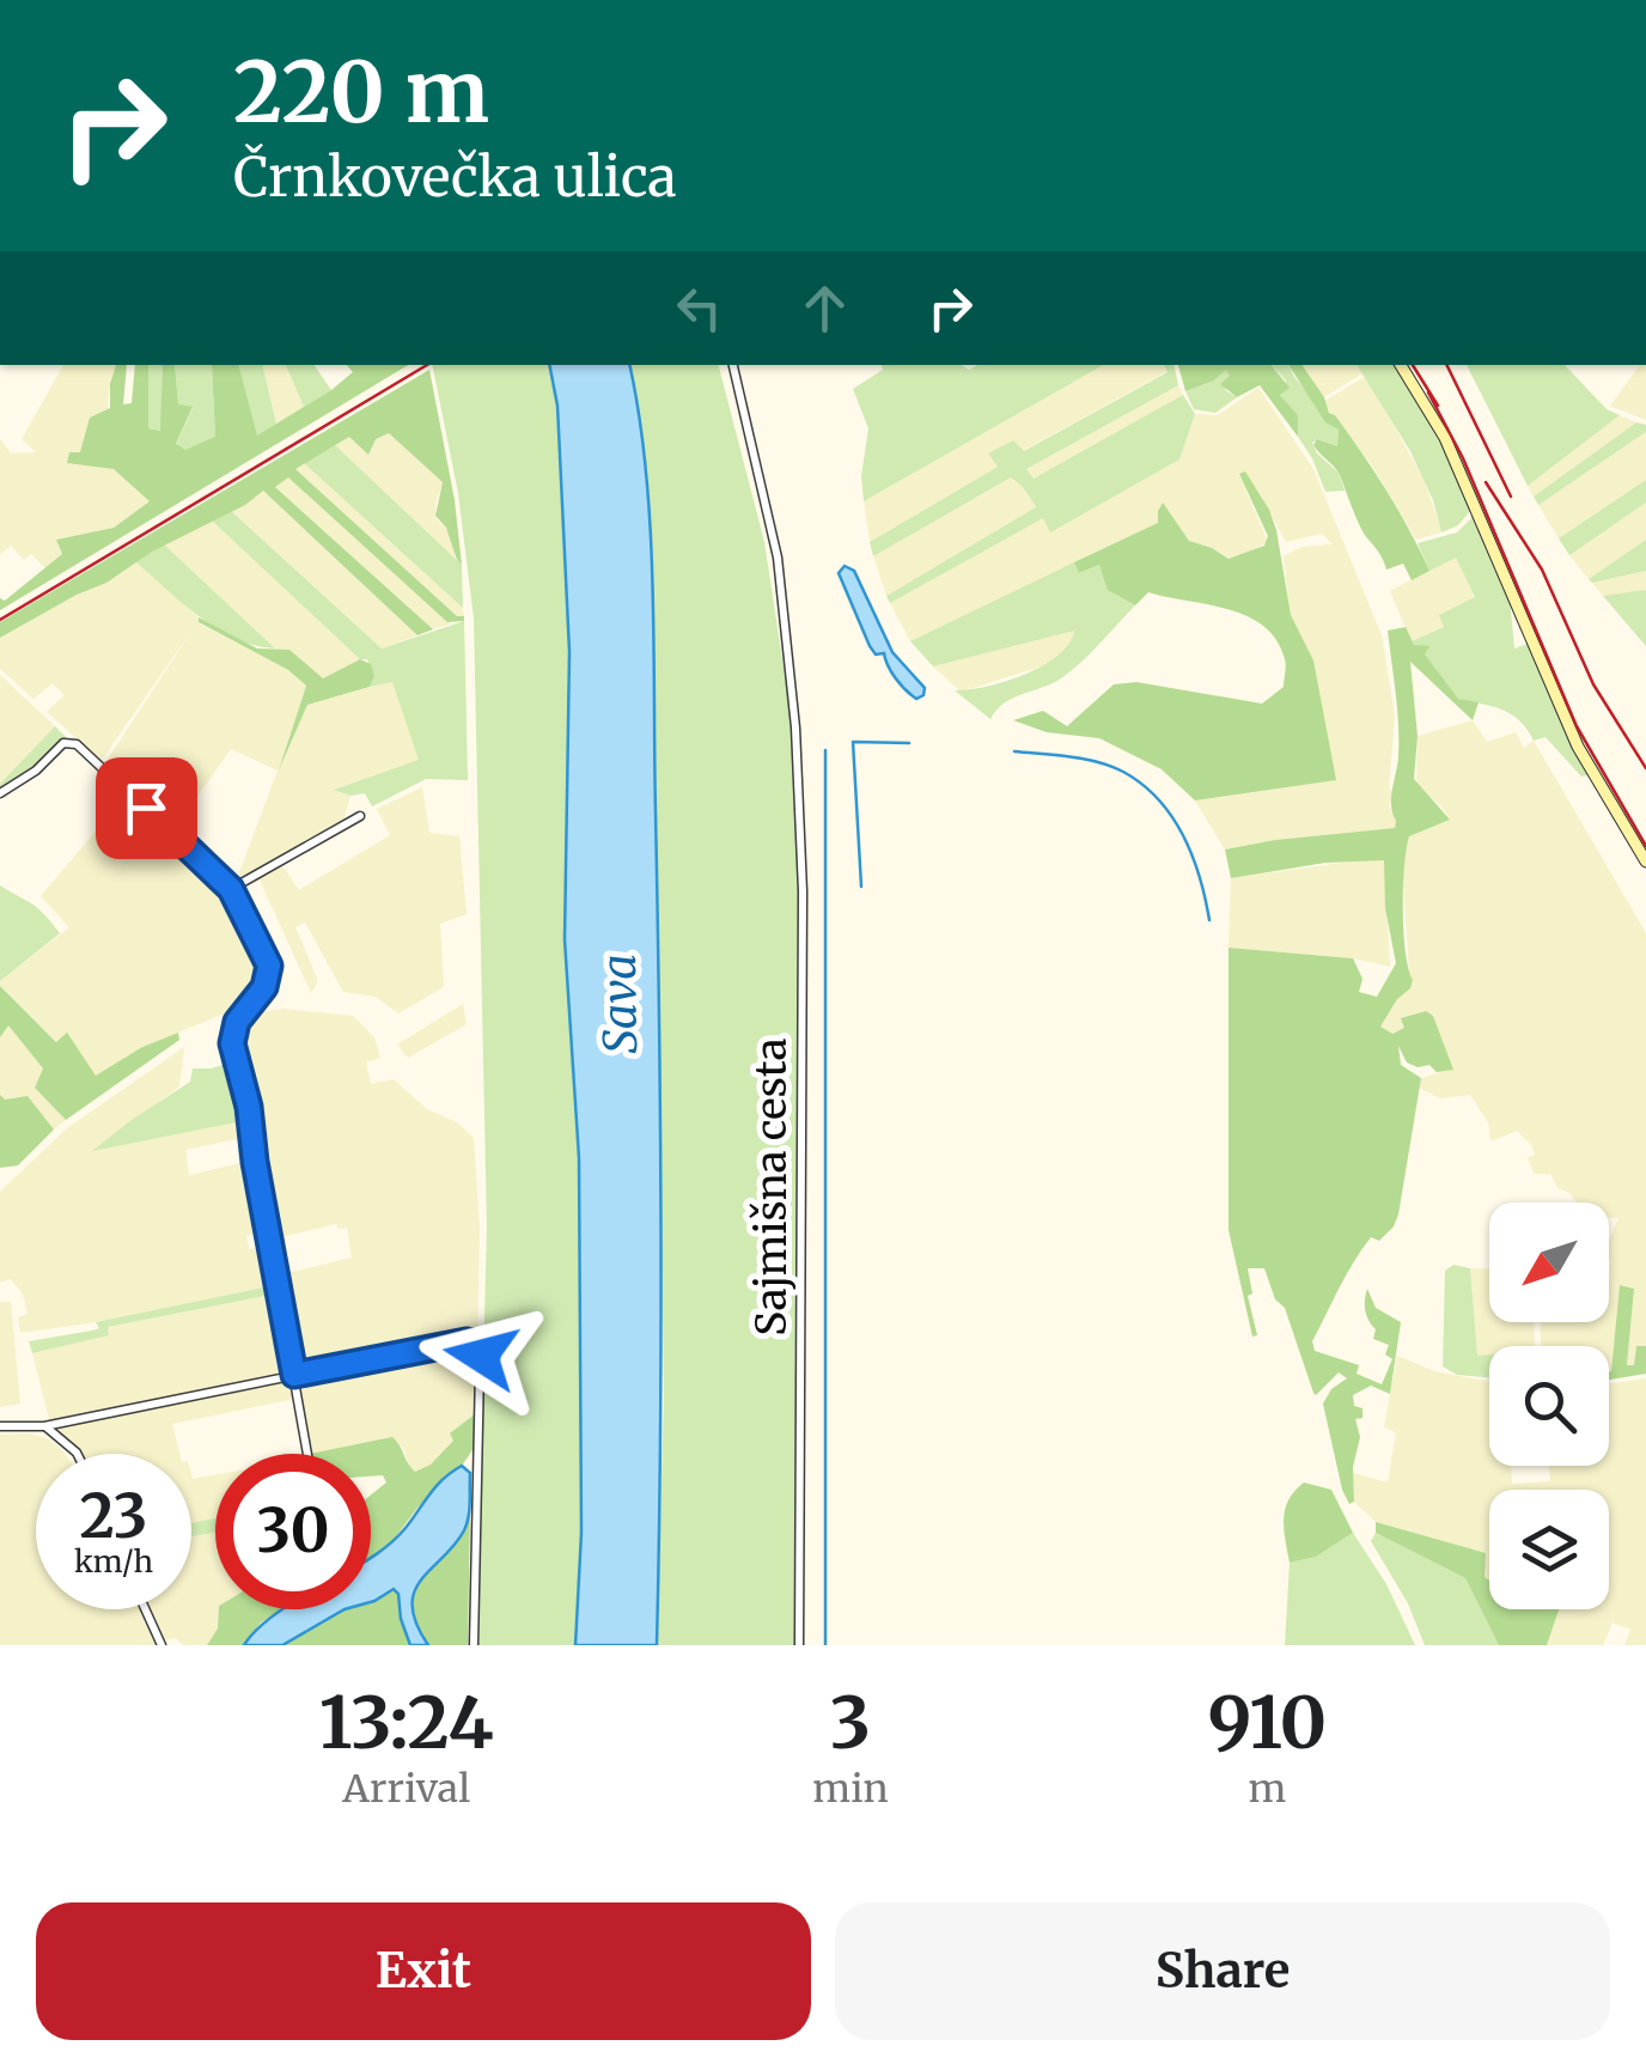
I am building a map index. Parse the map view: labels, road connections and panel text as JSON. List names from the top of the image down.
{
  "streets": {
    "street": ["Sajmišna cesta"]
  },
  "water": ["Sava"],
  "north": "bottom left",
  "page": {
    "turn": ["220 m", "Črnkovečka ulica"],
    "speed": "23 km/h",
    "limit": "30",
    "eta": [
      "13:24",
      "Arrival",
      "3",
      "min",
      "910",
      "m"
    ],
    "buttons": ["Exit", "Share"]
  }
}
